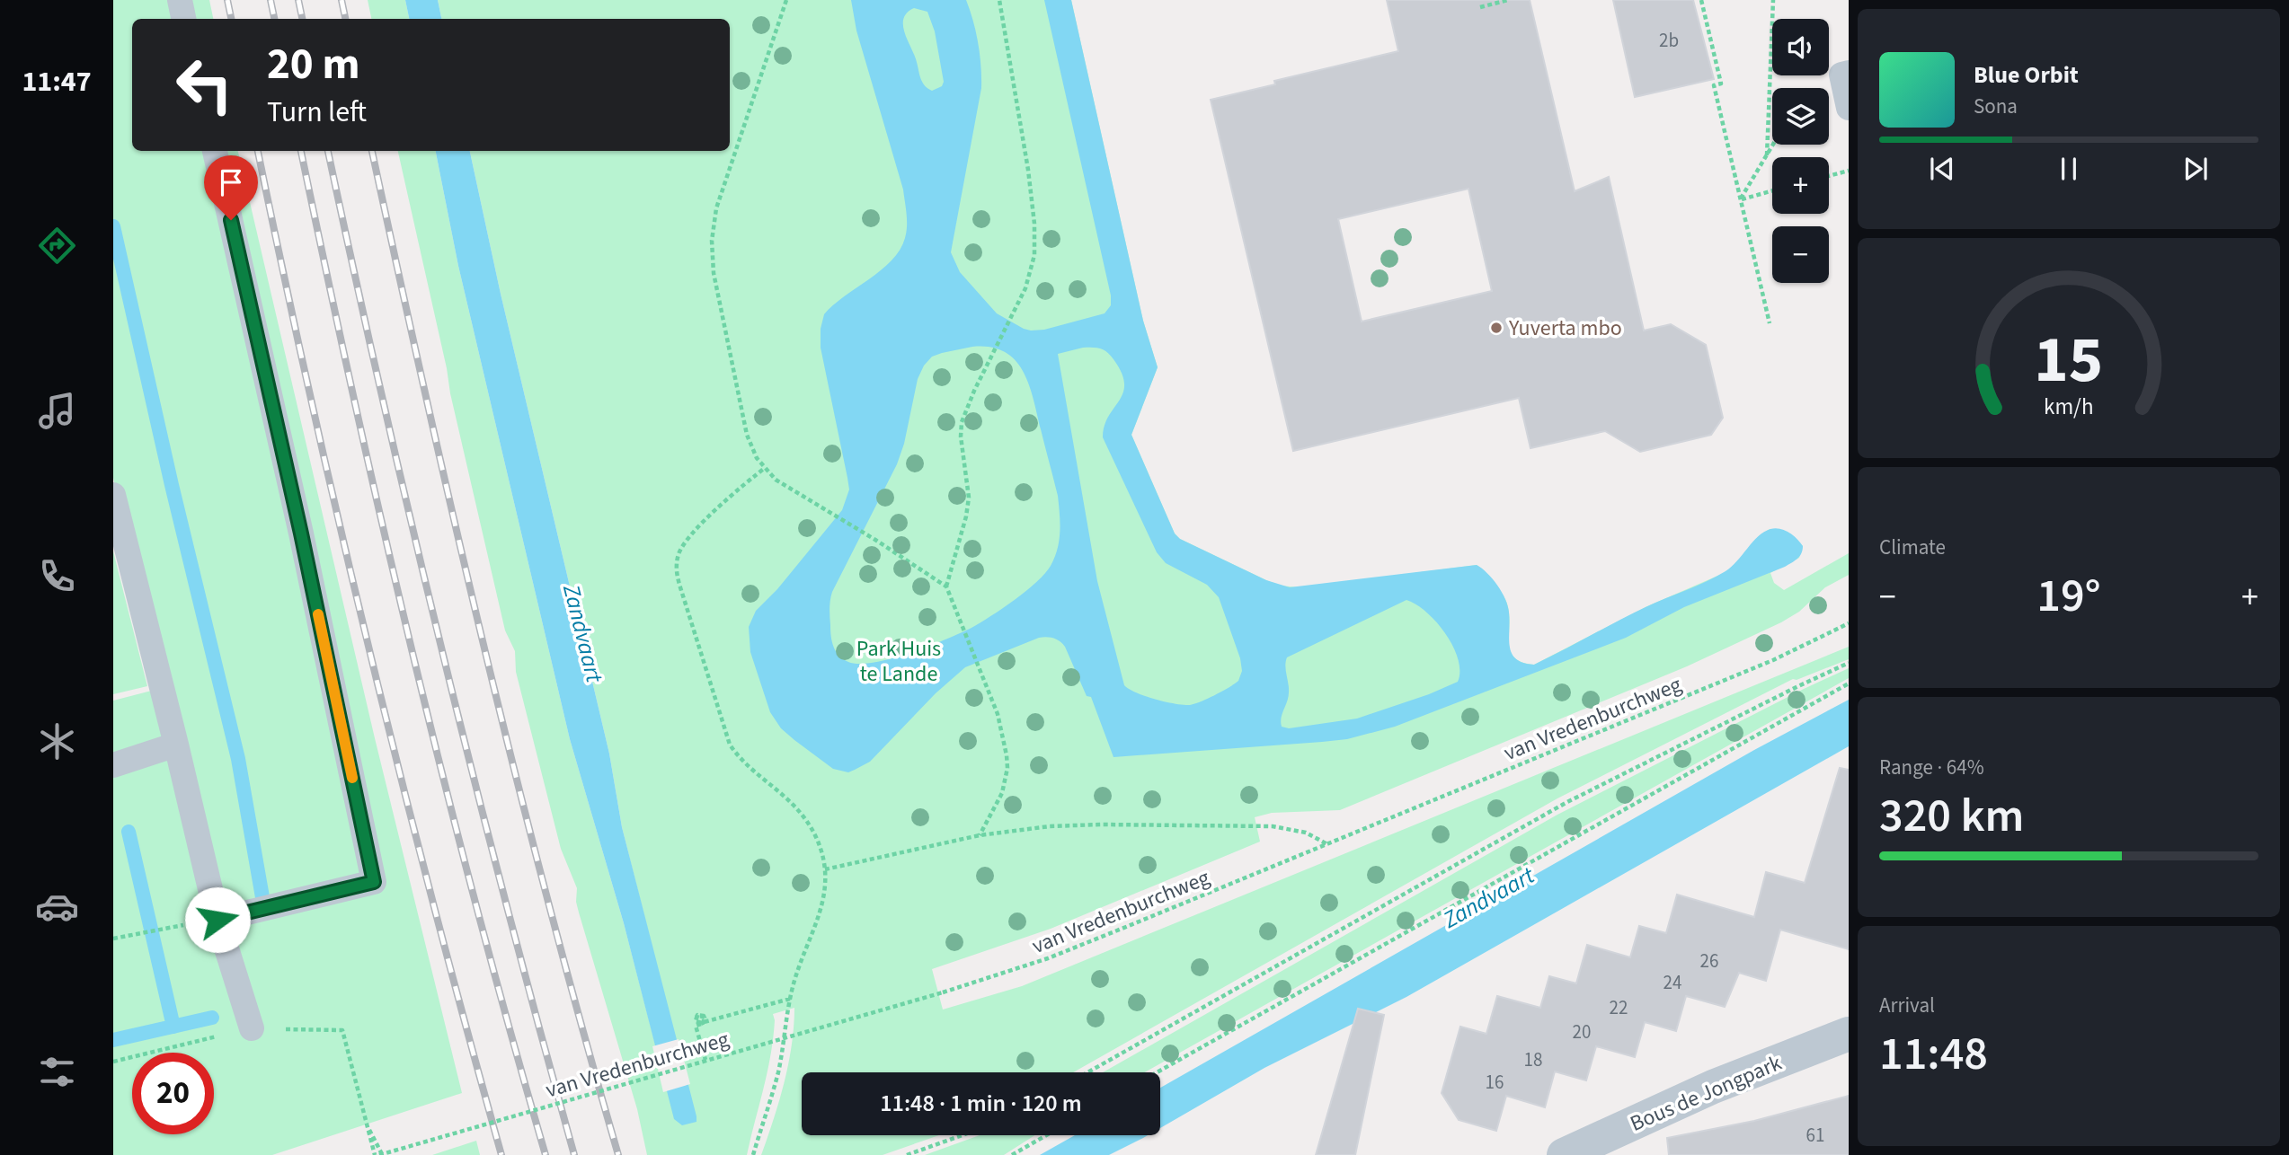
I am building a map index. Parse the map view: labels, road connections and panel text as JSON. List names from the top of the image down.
{
  "streets": {
    "street": ["Bous de Jongpark"],
    "path": ["van Vredenburchweg"]
  },
  "water": ["Zandvaart"],
  "parks": ["Park Huis te Lande"],
  "places": ["Yuverta mbo"],
  "house_numbers": [
    "2b",
    "26",
    "24",
    "22",
    "20",
    "18",
    "16",
    "61"
  ],
  "page": {
    "tabs": "11:47",
    "map_buttons": ["+", "−"],
    "turn": ["20 m", "Turn left"],
    "song": ["Blue Orbit", "Sona"],
    "tile": [
      "Climate",
      ["Range · 64%", "320 km"],
      ["Arrival", "11:48"]
    ],
    "heat": ["−", "19°", "+"],
    "limit": "20",
    "trip": "11:48 · 1 min · 120 m",
    "gauge": ["15", "km/h"]
  }
}
